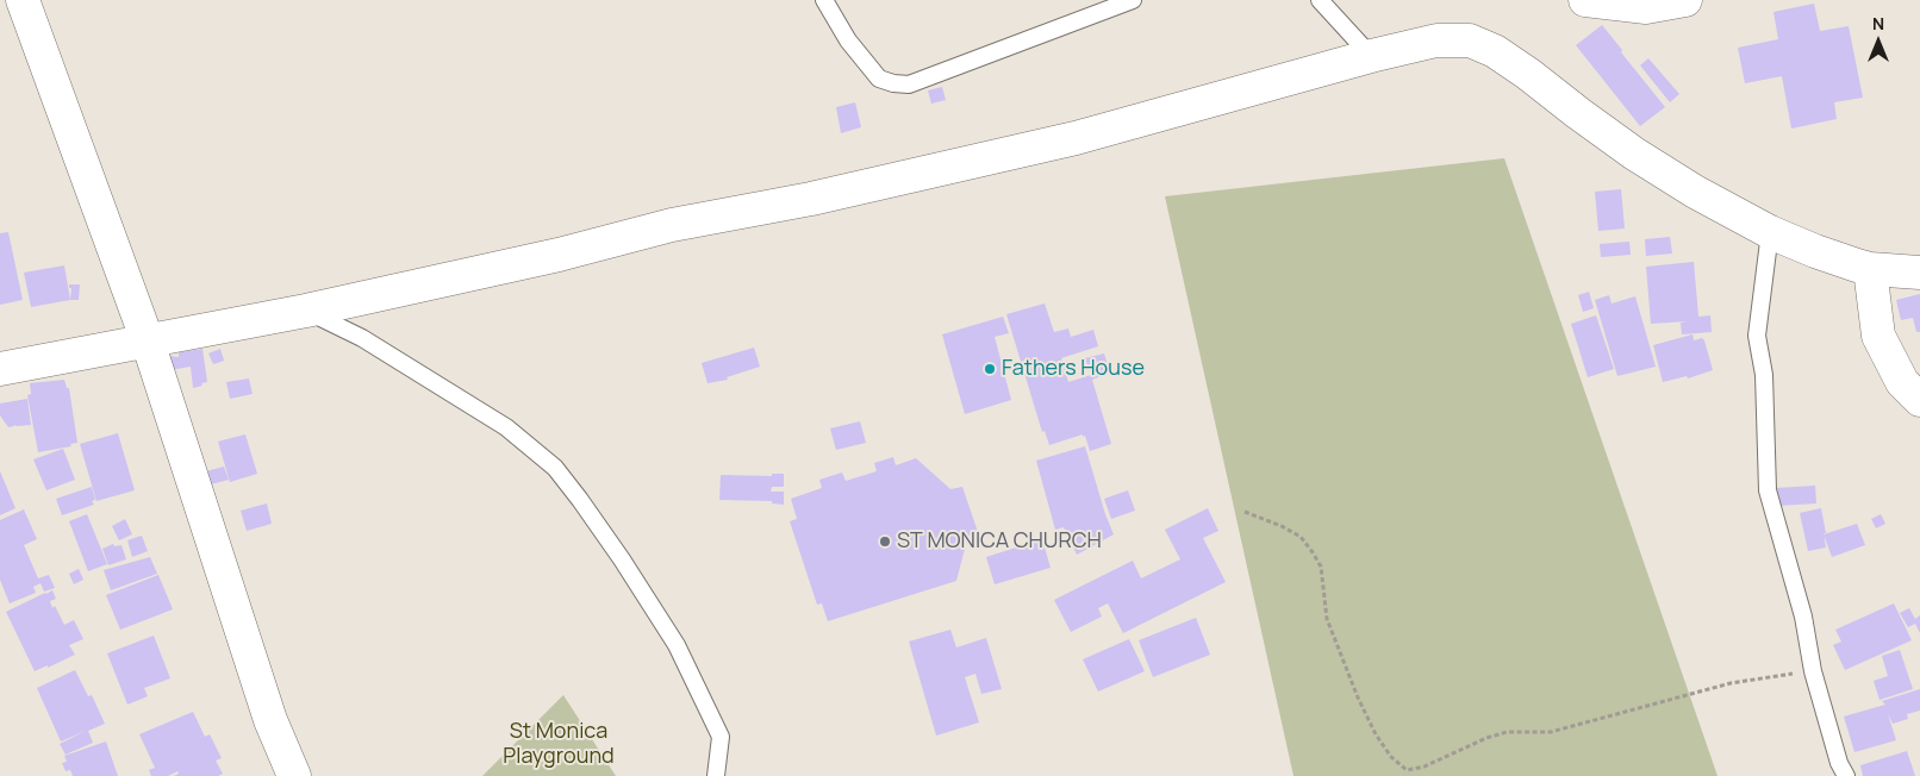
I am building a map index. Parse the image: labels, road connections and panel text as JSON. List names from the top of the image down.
{
  "parks": ["St Monica Playground"],
  "places": ["Fathers House", "ST MONICA CHURCH"],
  "north": "top"
}
